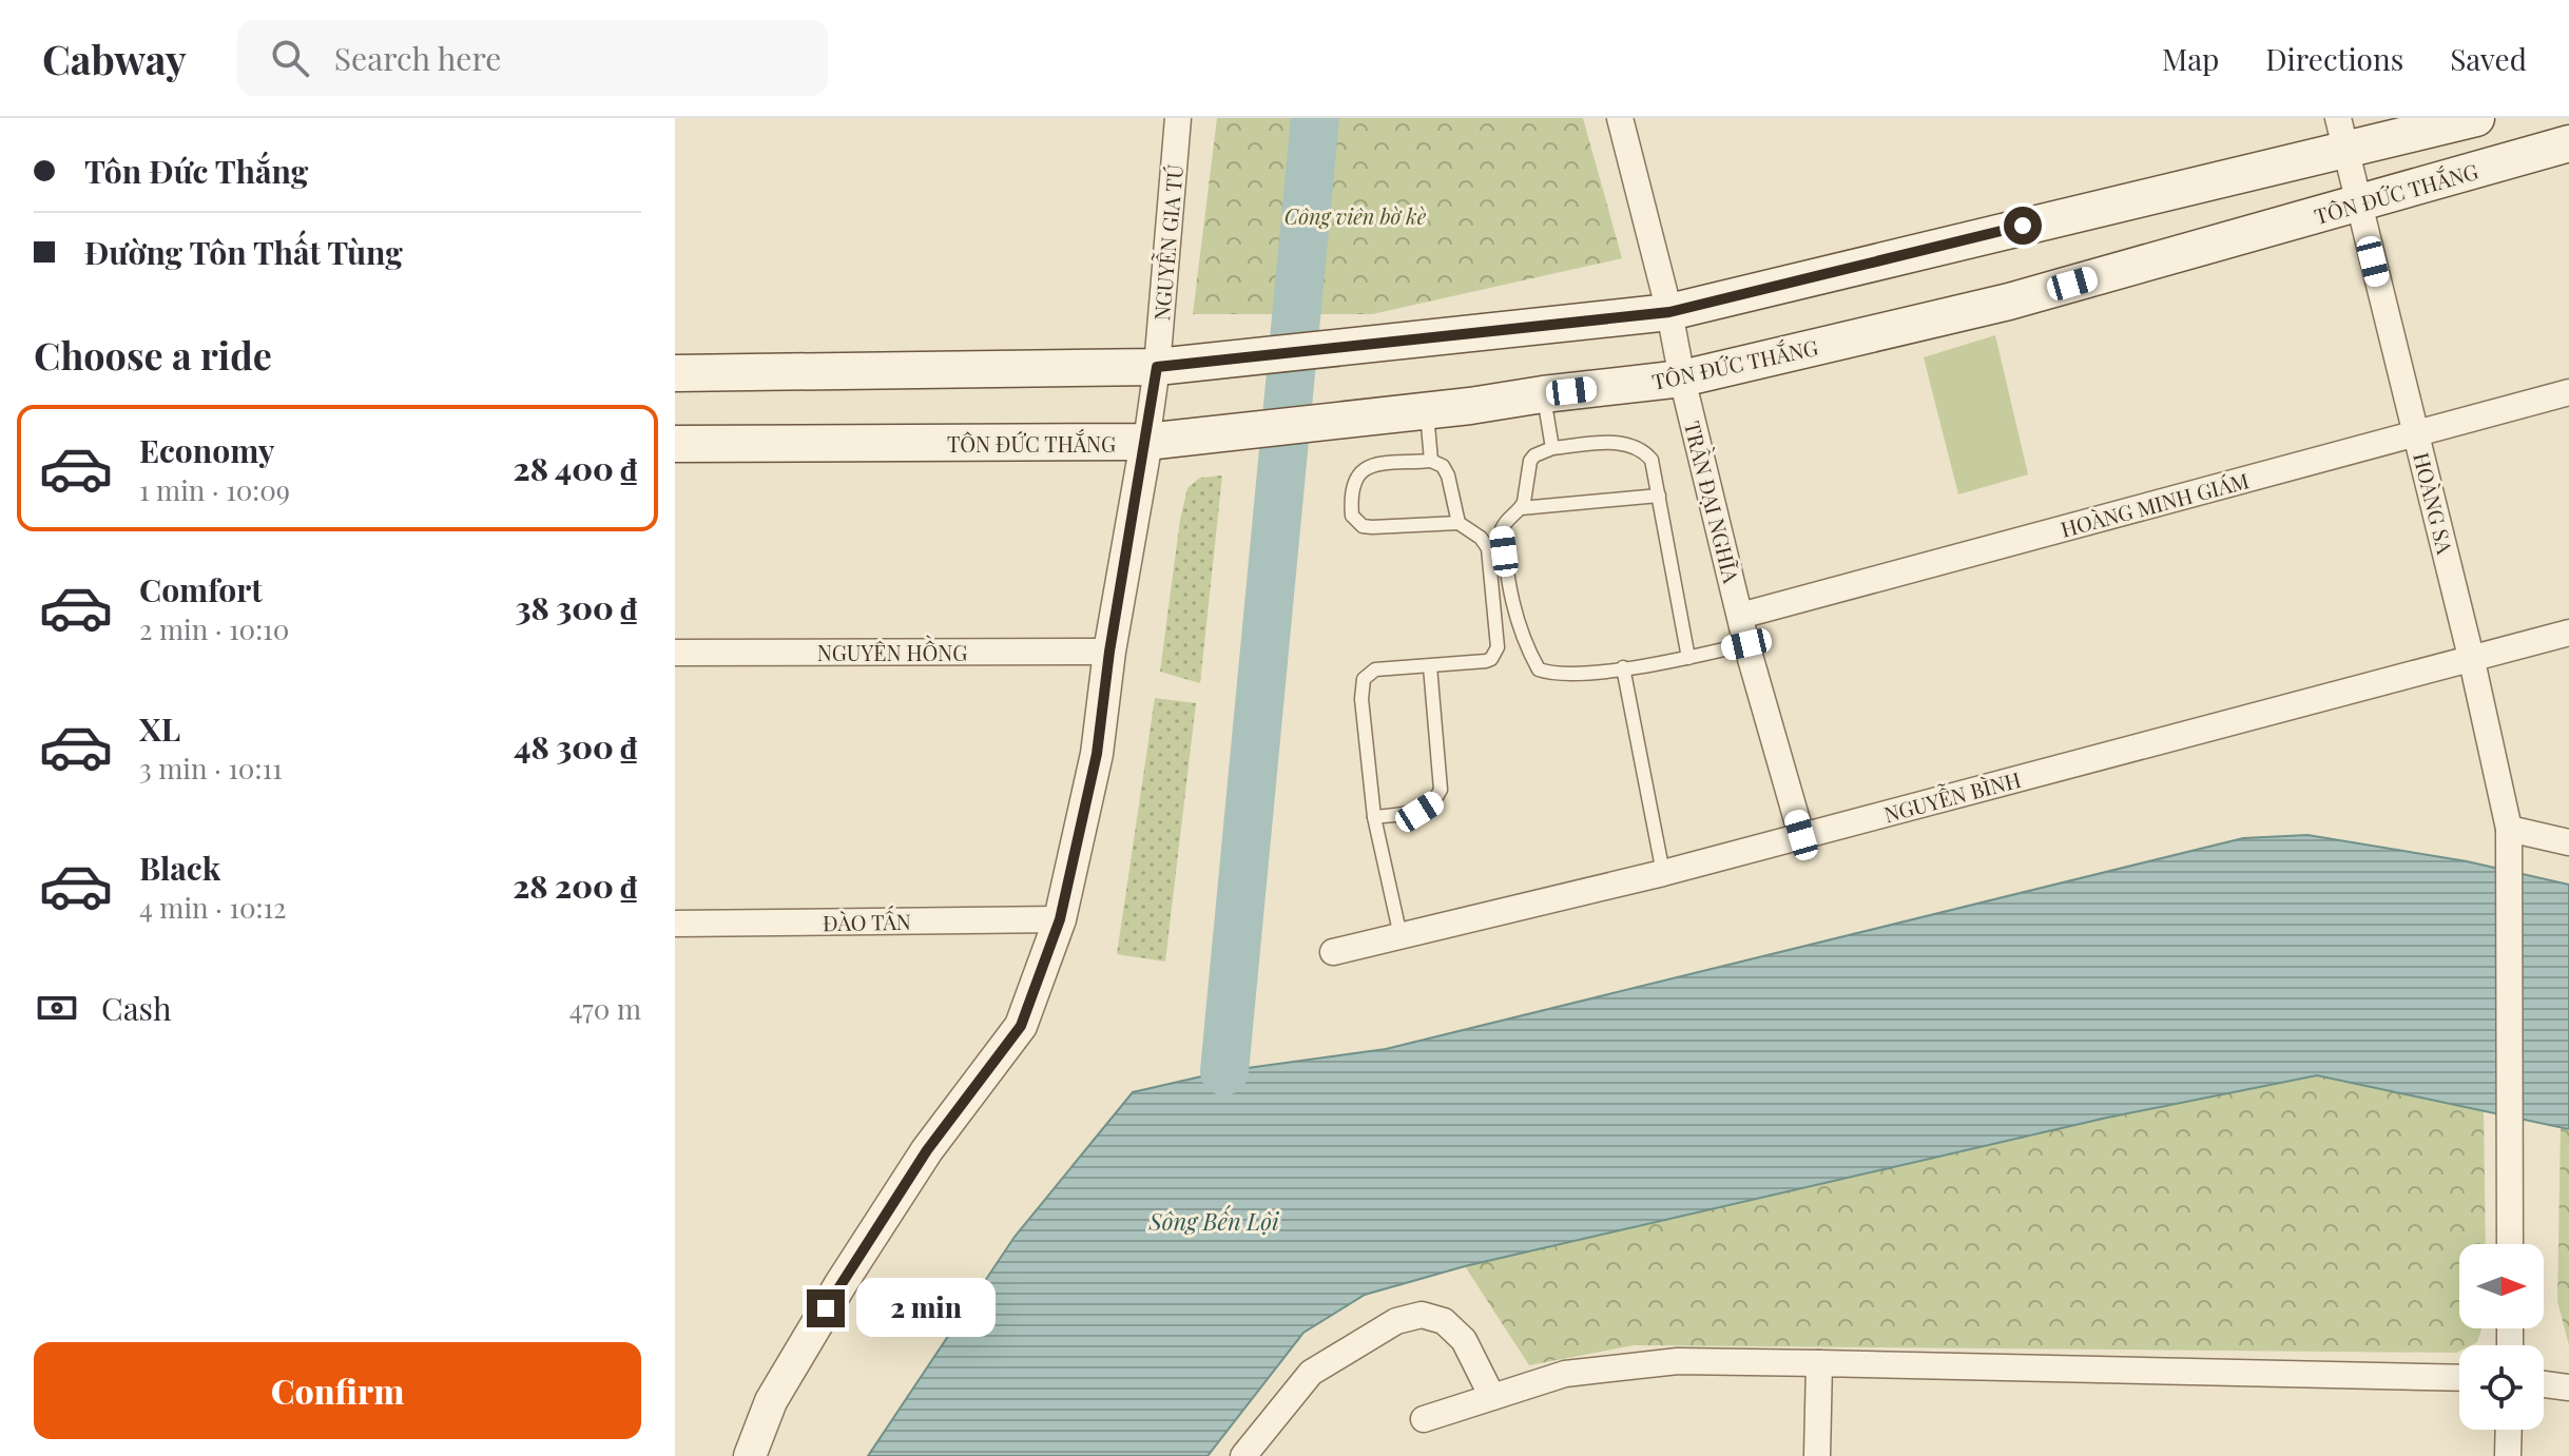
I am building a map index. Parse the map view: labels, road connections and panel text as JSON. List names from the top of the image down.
{
  "streets": {
    "main road": ["TÔN ĐỨC THẮNG"],
    "street": [
      "NGUYỄN GIA TÚ",
      "TRẦN ĐẠI NGHĨA",
      "HOÀNG SA",
      "HOÀNG MINH GIÁM",
      "NGUYÊN HỒNG",
      "NGUYỄN BÌNH",
      "ĐÀO TẤN"
    ]
  },
  "crossings": [
    ["TÔN ĐỨC THẮNG", "NGUYỄN GIA TÚ"],
    ["TÔN ĐỨC THẮNG", "TRẦN ĐẠI NGHĨA"],
    ["TÔN ĐỨC THẮNG", "HOÀNG SA"],
    ["TRẦN ĐẠI NGHĨA", "HOÀNG MINH GIÁM"],
    ["TRẦN ĐẠI NGHĨA", "NGUYỄN BÌNH"],
    ["HOÀNG SA", "HOÀNG MINH GIÁM"],
    ["HOÀNG SA", "NGUYỄN BÌNH"]
  ],
  "water": ["Sông Bến Lội"],
  "parks": ["Công viên bờ kè"],
  "north": "right",
  "page": {
    "header": "Cabway",
    "search": "Search here",
    "nav": ["Map", "Directions", "Saved"],
    "banner": ["Tôn Đức Thắng", "Đường Tôn Thất Tùng"],
    "heading": "Choose a ride",
    "list": [
      {
        "name": "Economy",
        "note": "1 min · 10:09",
        "value": "28 400 ₫"
      },
      {
        "name": "Comfort",
        "note": "2 min · 10:10",
        "value": "38 300 ₫"
      },
      {
        "name": "XL",
        "note": "3 min · 10:11",
        "value": "48 300 ₫"
      },
      {
        "name": "Black",
        "note": "4 min · 10:12",
        "value": "28 200 ₫"
      }
    ],
    "pay": ["Cash", "470 m"],
    "bubble": "2 min",
    "buttons": "Confirm"
  }
}
